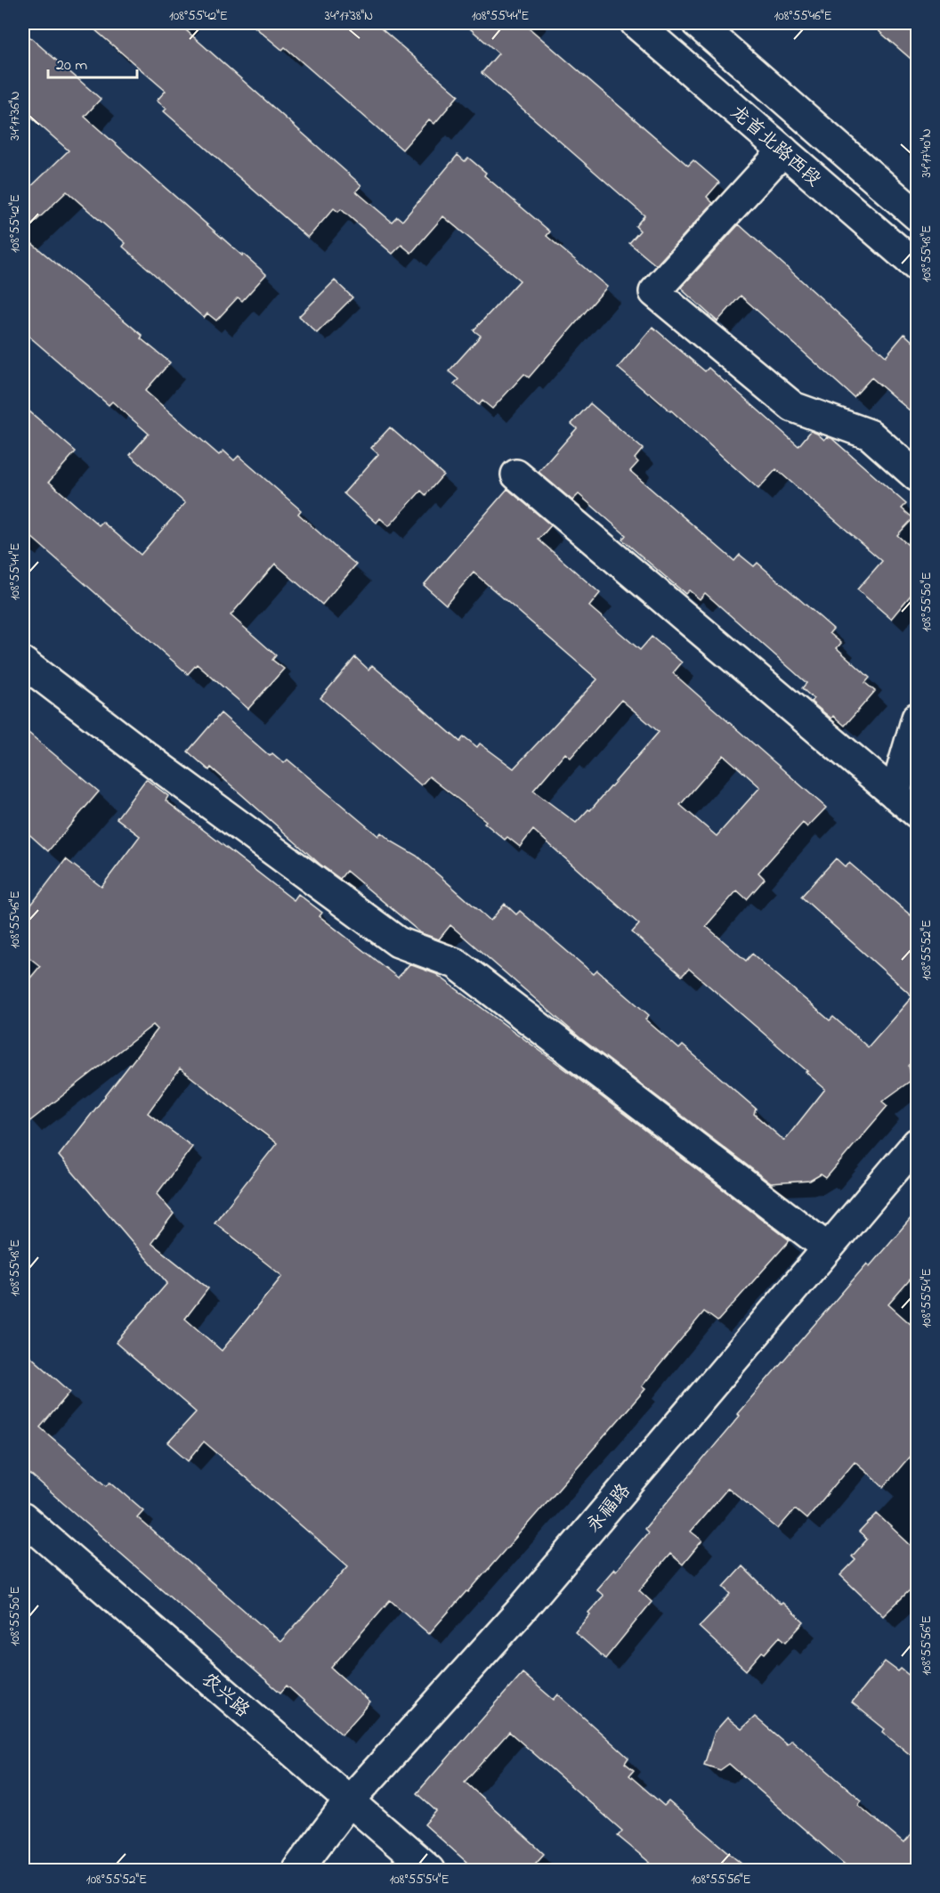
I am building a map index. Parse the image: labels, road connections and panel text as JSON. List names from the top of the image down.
{
  "streets": {
    "street": ["龙首北路西段", "永福路", "农兴路"]
  },
  "crossings": [
    ["永福路", "农兴路"]
  ],
  "scale_bar": "20 m",
  "coordinates": [
    "108°55'42\"E",
    "34°17'38\"N",
    "108°55'44\"E",
    "108°55'46\"E",
    "34°17'36\"N",
    "34°17'40\"N",
    "108°55'48\"E",
    "108°55'50\"E",
    "108°55'52\"E",
    "108°55'54\"E",
    "108°55'56\"E"
  ]
}
